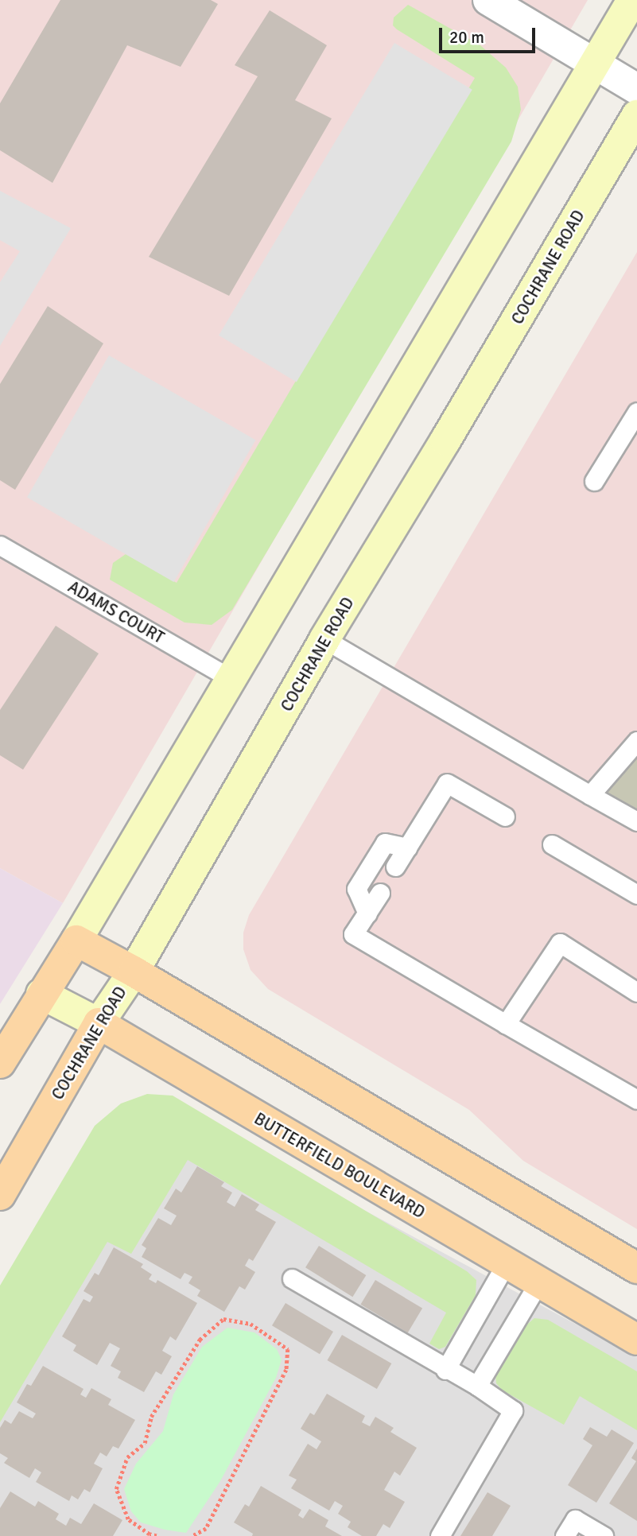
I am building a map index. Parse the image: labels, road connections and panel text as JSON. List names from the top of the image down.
{
  "streets": {
    "main road": ["COCHRANE ROAD", "BUTTERFIELD BOULEVARD"],
    "lane": ["ADAMS COURT"]
  },
  "crossings": [
    ["COCHRANE ROAD", "BUTTERFIELD BOULEVARD"]
  ],
  "scale_bar": "20 m"
}
